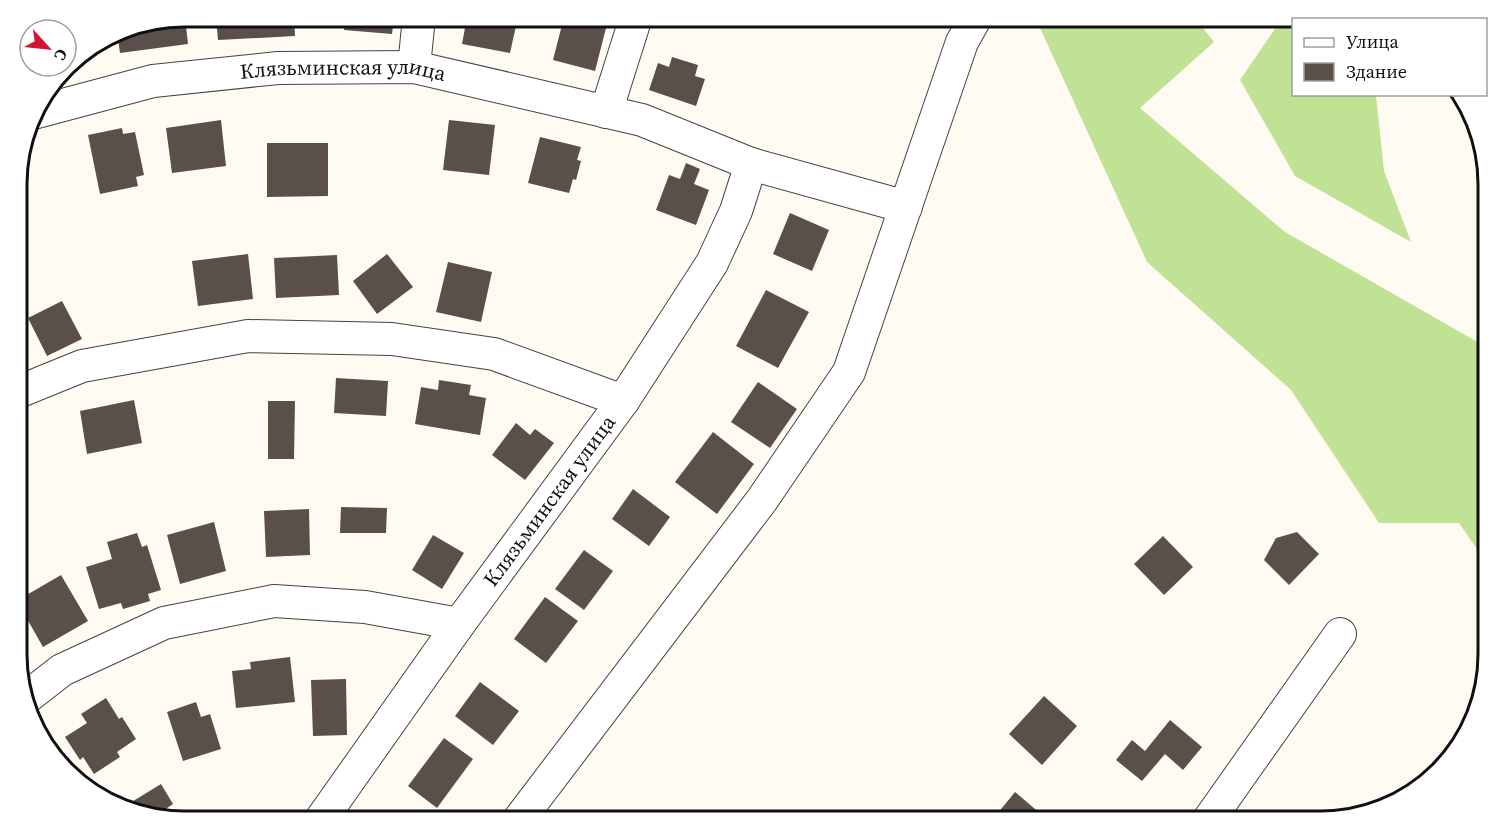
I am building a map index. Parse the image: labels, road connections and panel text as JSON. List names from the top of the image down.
{
  "streets": {
    "street": ["Клязьминская улица"]
  },
  "legend": ["Улица", "Здание"],
  "north": "bottom right"
}
